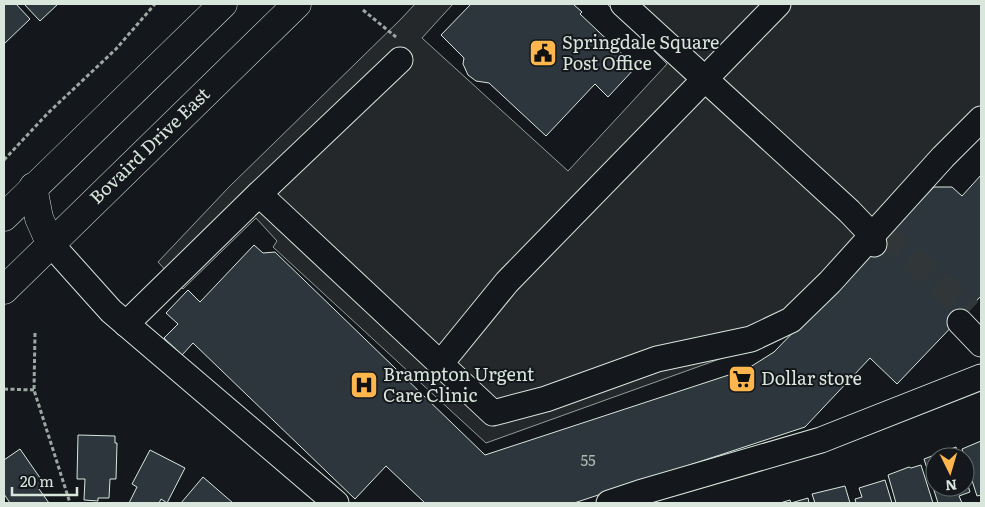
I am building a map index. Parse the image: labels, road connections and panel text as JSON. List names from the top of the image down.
{
  "streets": {
    "main road": ["Bovaird Drive East"]
  },
  "places": {
    "public building": ["Springdale Square Post Office"],
    "supermarket": ["Dollar store"],
    "hospital": ["Brampton Urgent Care Clinic"]
  },
  "house_numbers": ["55"],
  "scale_bar": "20 m",
  "north": "bottom"
}
